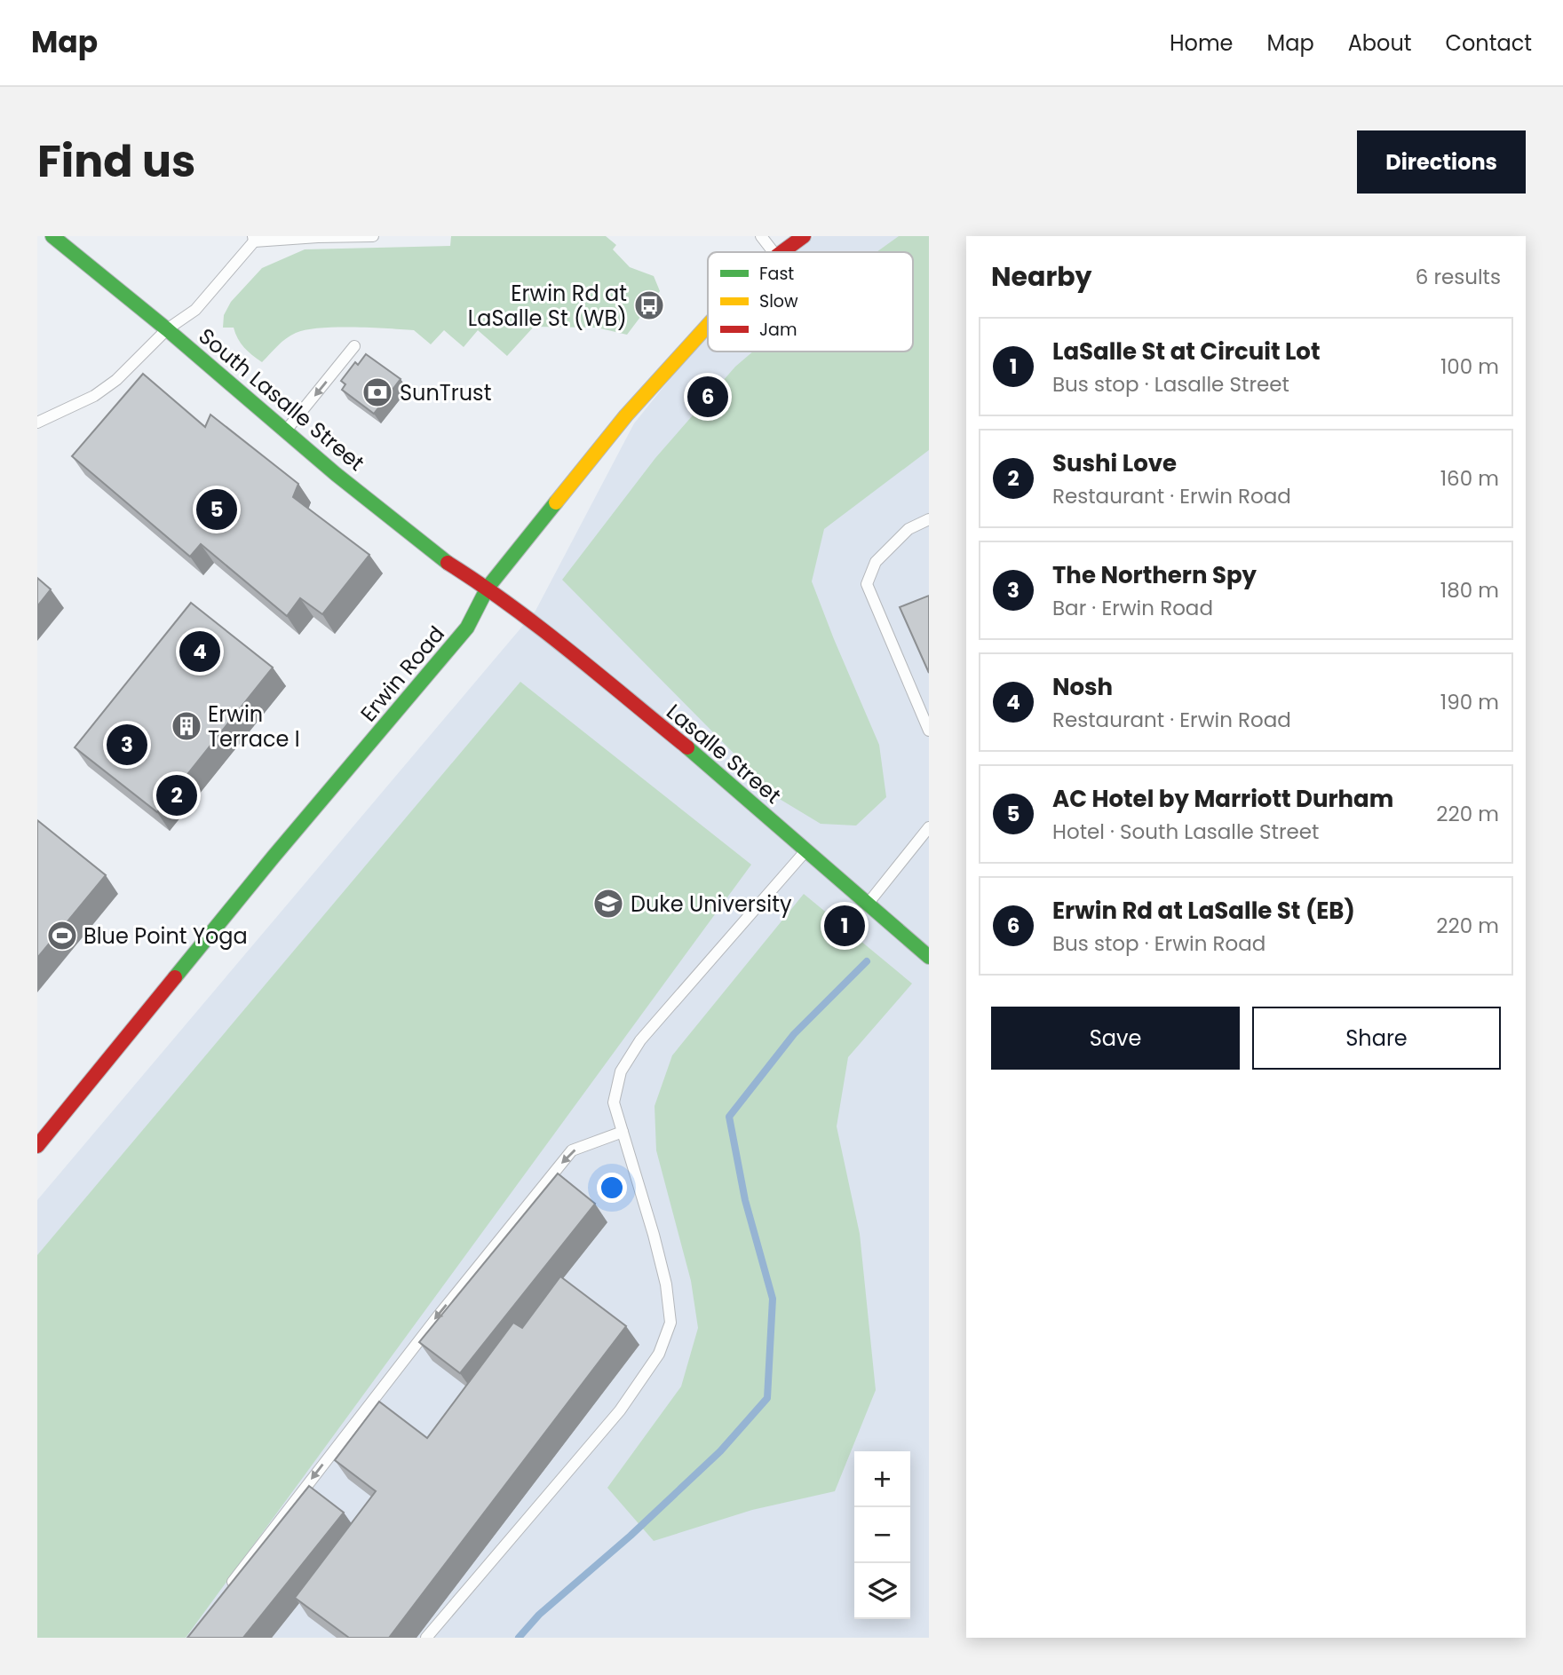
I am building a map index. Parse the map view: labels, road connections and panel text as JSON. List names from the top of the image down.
{
  "streets": {
    "main road": ["South Lasalle Street", "Erwin Road", "Lasalle Street"]
  },
  "crossings": [
    ["South Lasalle Street", "Erwin Road"],
    ["South Lasalle Street", "Lasalle Street"],
    ["Erwin Road", "Lasalle Street"]
  ],
  "places": {
    "bus stop": ["Erwin Rd at LaSalle St (WB)"],
    "bank": ["SunTrust"],
    "building": ["Erwin Terrace I"],
    "school or university": ["Duke University"],
    "sports": ["Blue Point Yoga"]
  },
  "legend": ["Fast", "Slow", "Jam"],
  "page": {
    "header": "Map",
    "nav": [
      "Home",
      "Map",
      "About",
      "Contact"
    ],
    "title": "Find us",
    "buttons": [
      "Directions",
      ["Save", "Share"]
    ],
    "heading": ["Nearby", "6 results"],
    "list": [
      {
        "mark": "1",
        "name": "LaSalle St at Circuit Lot",
        "note": "Bus stop · Lasalle Street",
        "value": "100 m"
      },
      {
        "mark": "2",
        "name": "Sushi Love",
        "note": "Restaurant · Erwin Road",
        "value": "160 m"
      },
      {
        "mark": "3",
        "name": "The Northern Spy",
        "note": "Bar · Erwin Road",
        "value": "180 m"
      },
      {
        "mark": "4",
        "name": "Nosh",
        "note": "Restaurant · Erwin Road",
        "value": "190 m"
      },
      {
        "mark": "5",
        "name": "AC Hotel by Marriott Durham",
        "note": "Hotel · South Lasalle Street",
        "value": "220 m"
      },
      {
        "mark": "6",
        "name": "Erwin Rd at LaSalle St (EB)",
        "note": "Bus stop · Erwin Road",
        "value": "220 m"
      }
    ],
    "pins": [
      "6",
      "5",
      "4",
      "3",
      "2",
      "1"
    ],
    "map_buttons": ["+", "−"]
  }
}
